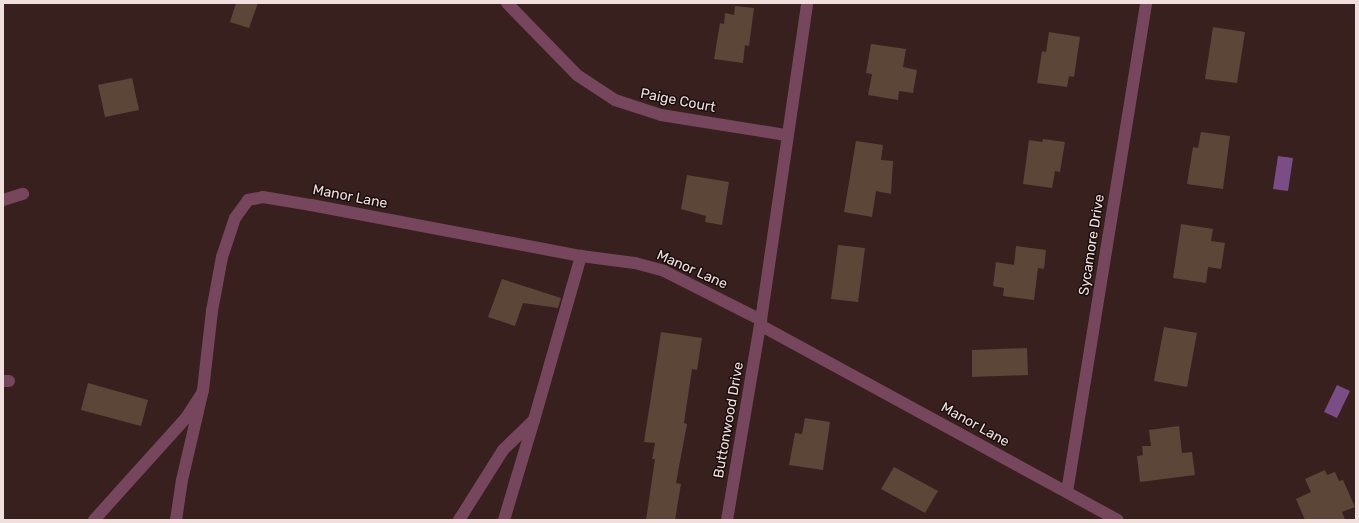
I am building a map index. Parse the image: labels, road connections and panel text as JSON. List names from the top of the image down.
{
  "streets": {
    "street": [
      "Paige Court",
      "Manor Lane",
      "Sycamore Drive",
      "Buttonwood Drive"
    ]
  },
  "crossings": [
    ["Manor Lane", "Sycamore Drive"],
    ["Manor Lane", "Buttonwood Drive"]
  ]
}
